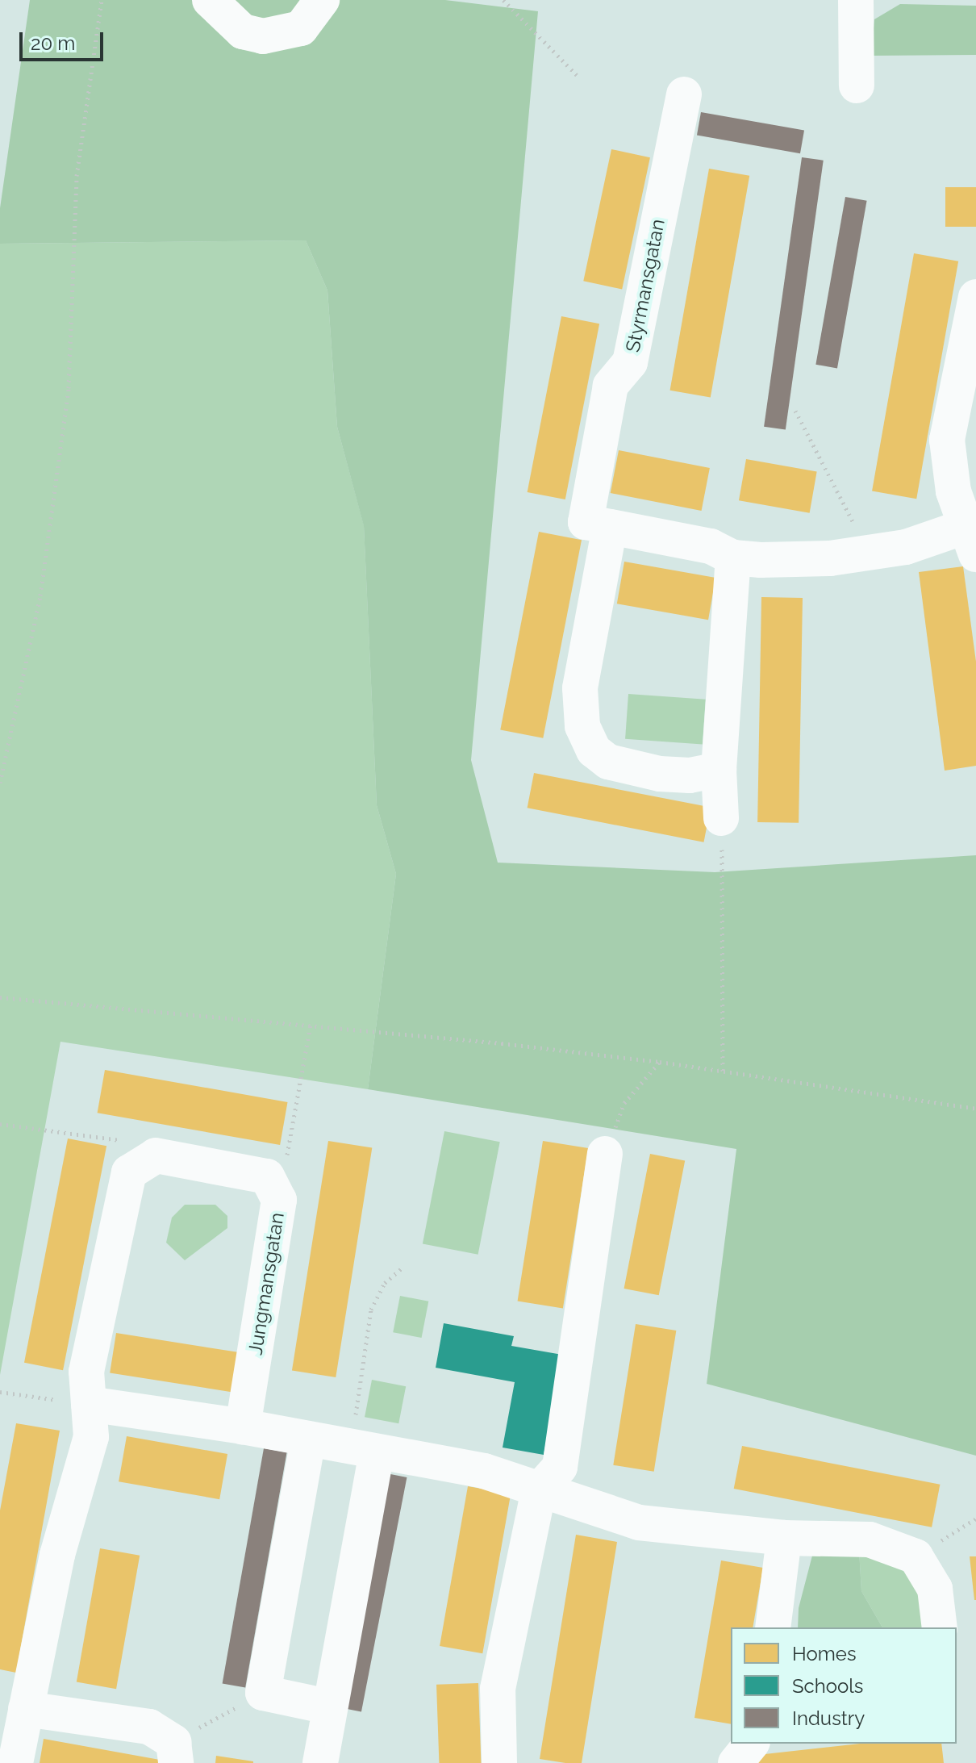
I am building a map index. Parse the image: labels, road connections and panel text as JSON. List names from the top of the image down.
{
  "streets": {
    "street": ["Styrmansgatan", "Jungmansgatan"]
  },
  "legend": ["Homes", "Schools", "Industry"],
  "scale_bar": "20 m"
}
